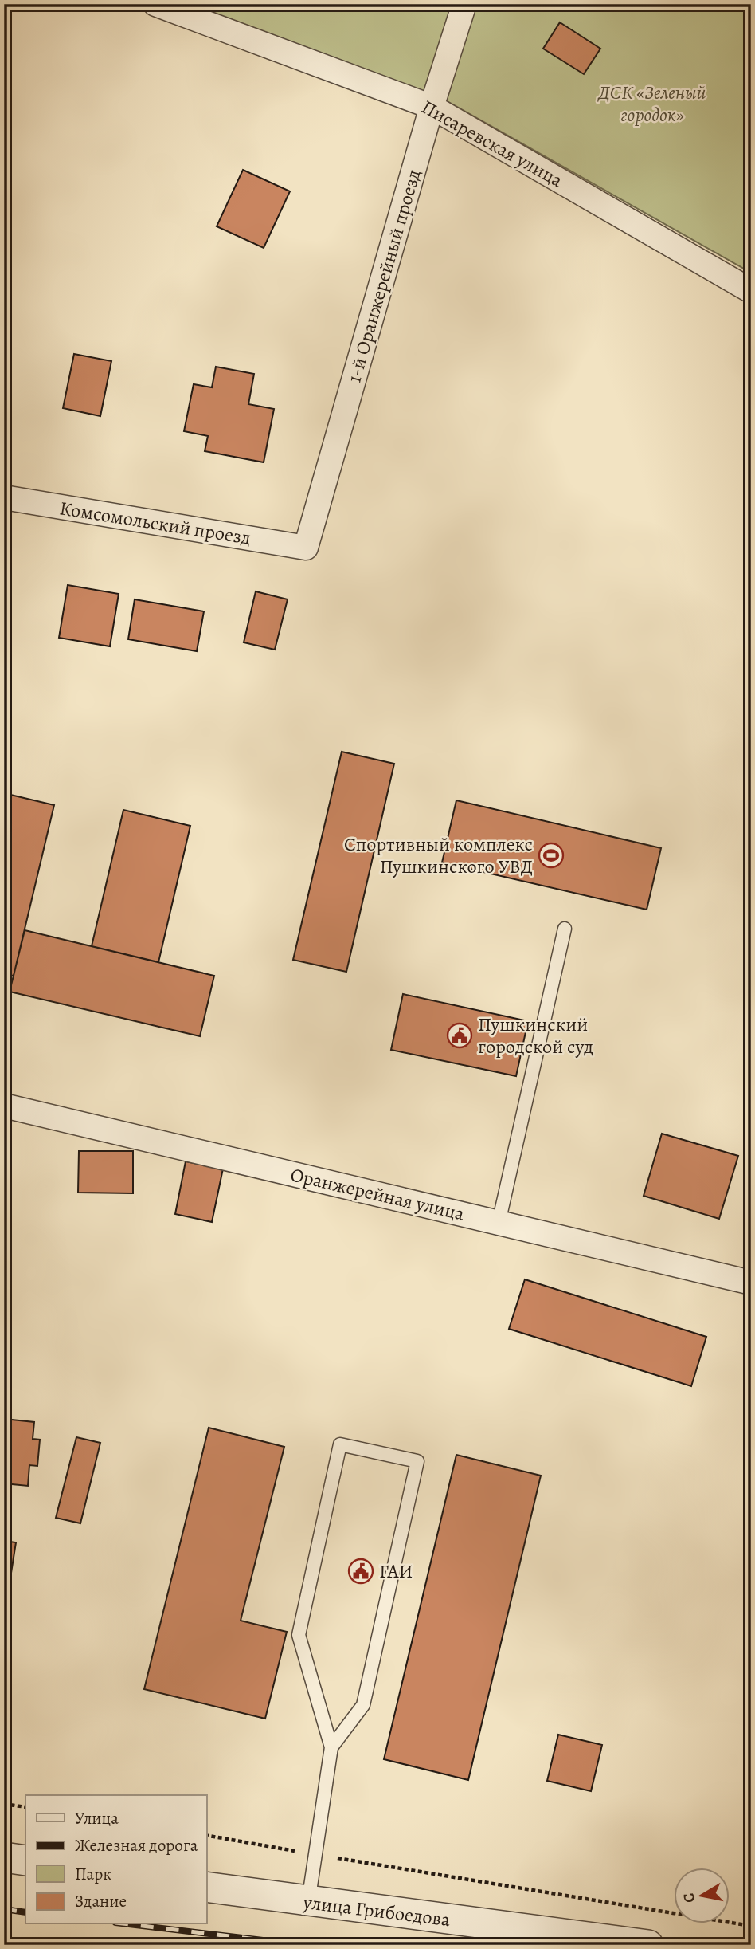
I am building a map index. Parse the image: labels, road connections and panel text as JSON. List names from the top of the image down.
{
  "streets": {
    "street": [
      "Писаревская улица",
      "1-й Оранжерейный проезд",
      "Комсомольский проезд",
      "Оранжерейная улица",
      "улица Грибоедова"
    ]
  },
  "crossings": [
    ["Писаревская улица", "1-й Оранжерейный проезд"],
    ["1-й Оранжерейный проезд", "Комсомольский проезд"]
  ],
  "parks": ["ДСК «Зеленый городок»"],
  "places": {
    "sports": ["Спортивный комплекс Пушкинского УВД"],
    "public building": ["Пушкинский городской суд", "ГАИ"]
  },
  "legend": [
    "Улица",
    "Железная дорога",
    "Парк",
    "Здание"
  ],
  "north": "left"
}
